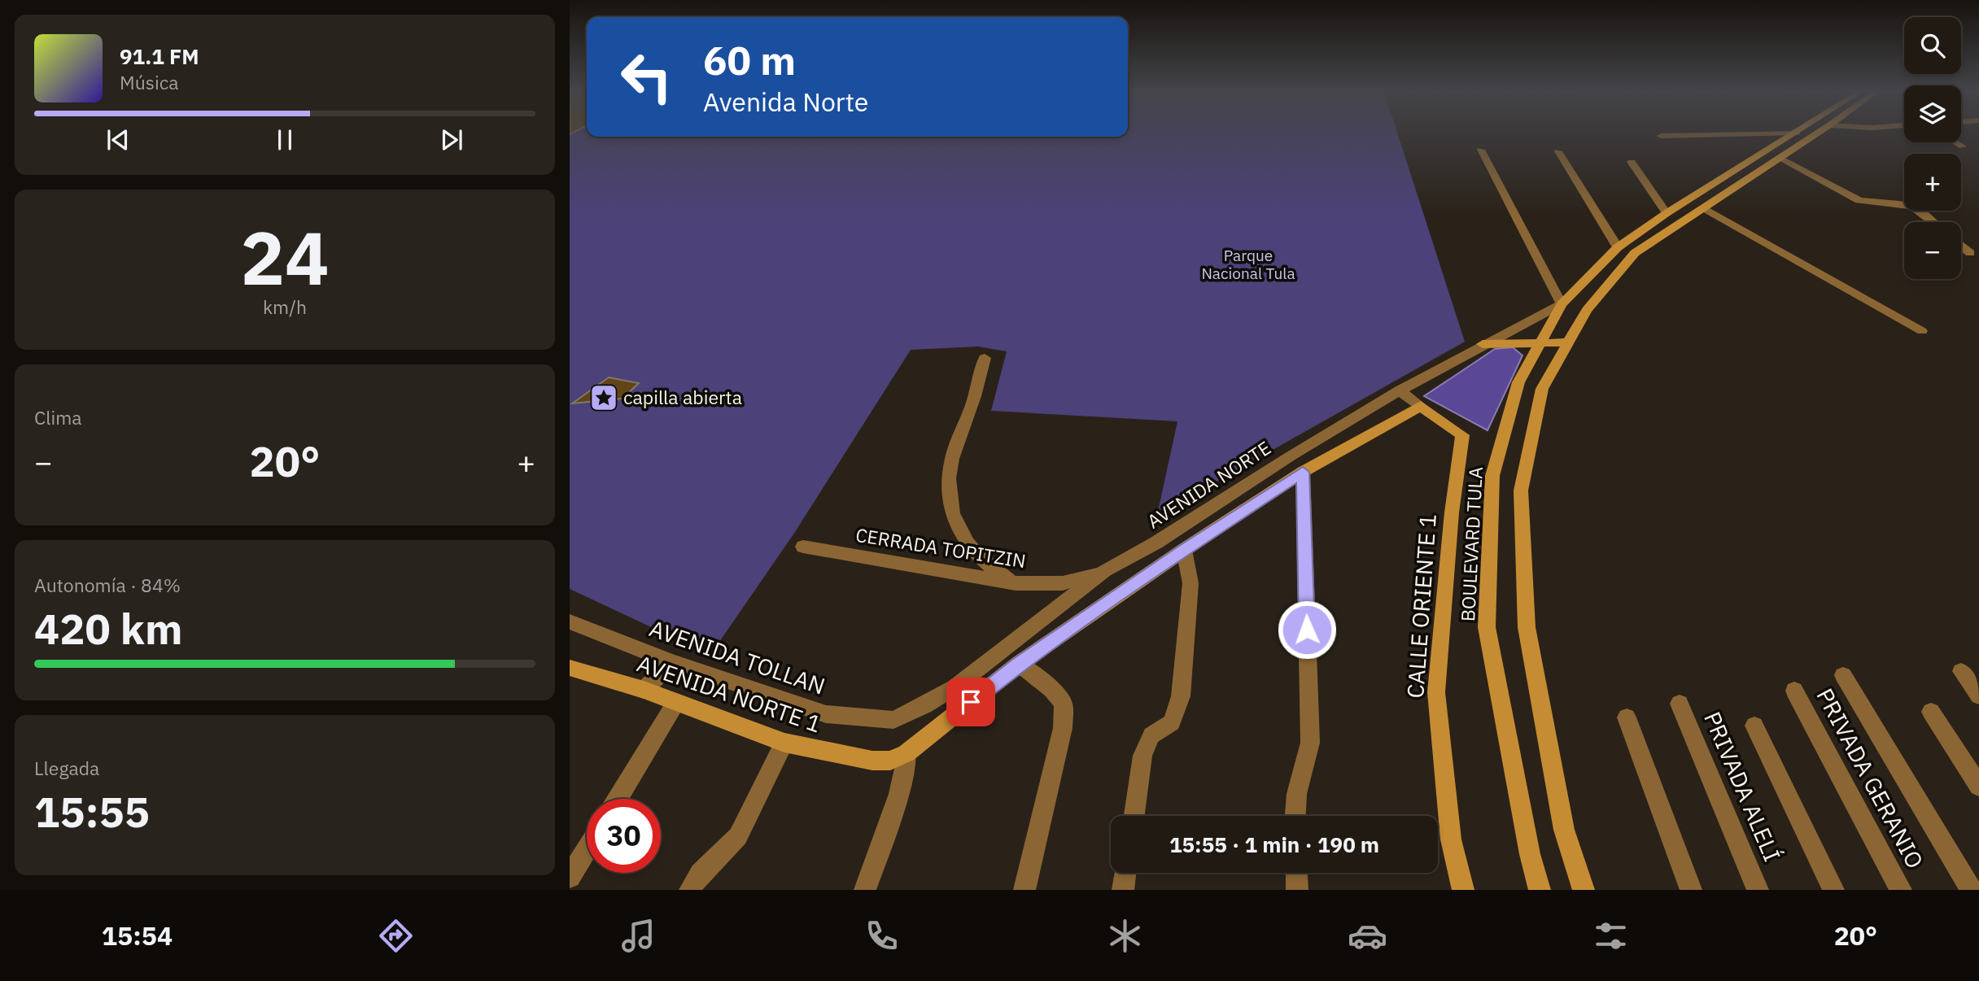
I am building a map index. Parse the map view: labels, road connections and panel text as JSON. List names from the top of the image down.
{
  "streets": {
    "main road": ["BOULEVARD TULA", "CALLE ORIENTE 1", "AVENIDA NORTE 1"],
    "street": [
      "AVENIDA NORTE",
      "CERRADA TOPITZIN",
      "AVENIDA TOLLAN",
      "PRIVADA GERANIO",
      "PRIVADA ALELÍ"
    ]
  },
  "crossings": [
    ["AVENIDA NORTE", "BOULEVARD TULA"],
    ["AVENIDA NORTE", "CERRADA TOPITZIN"],
    ["AVENIDA NORTE", "CALLE ORIENTE 1"],
    ["AVENIDA NORTE", "AVENIDA TOLLAN"]
  ],
  "parks": ["Parque Nacional Tula"],
  "places": {
    "place": ["capilla abierta"]
  },
  "page": {
    "map_buttons": ["+", "−"],
    "turn": ["60 m", "Avenida Norte"],
    "song": ["91.1 FM", "Música"],
    "tile": [
      ["24", "km/h"],
      "Clima",
      ["Autonomía · 84%", "420 km"],
      ["Llegada", "15:55"]
    ],
    "heat": ["−", "20°", "+"],
    "limit": "30",
    "trip": "15:55 · 1 min · 190 m",
    "tabs": ["15:54", "20°"]
  }
}
